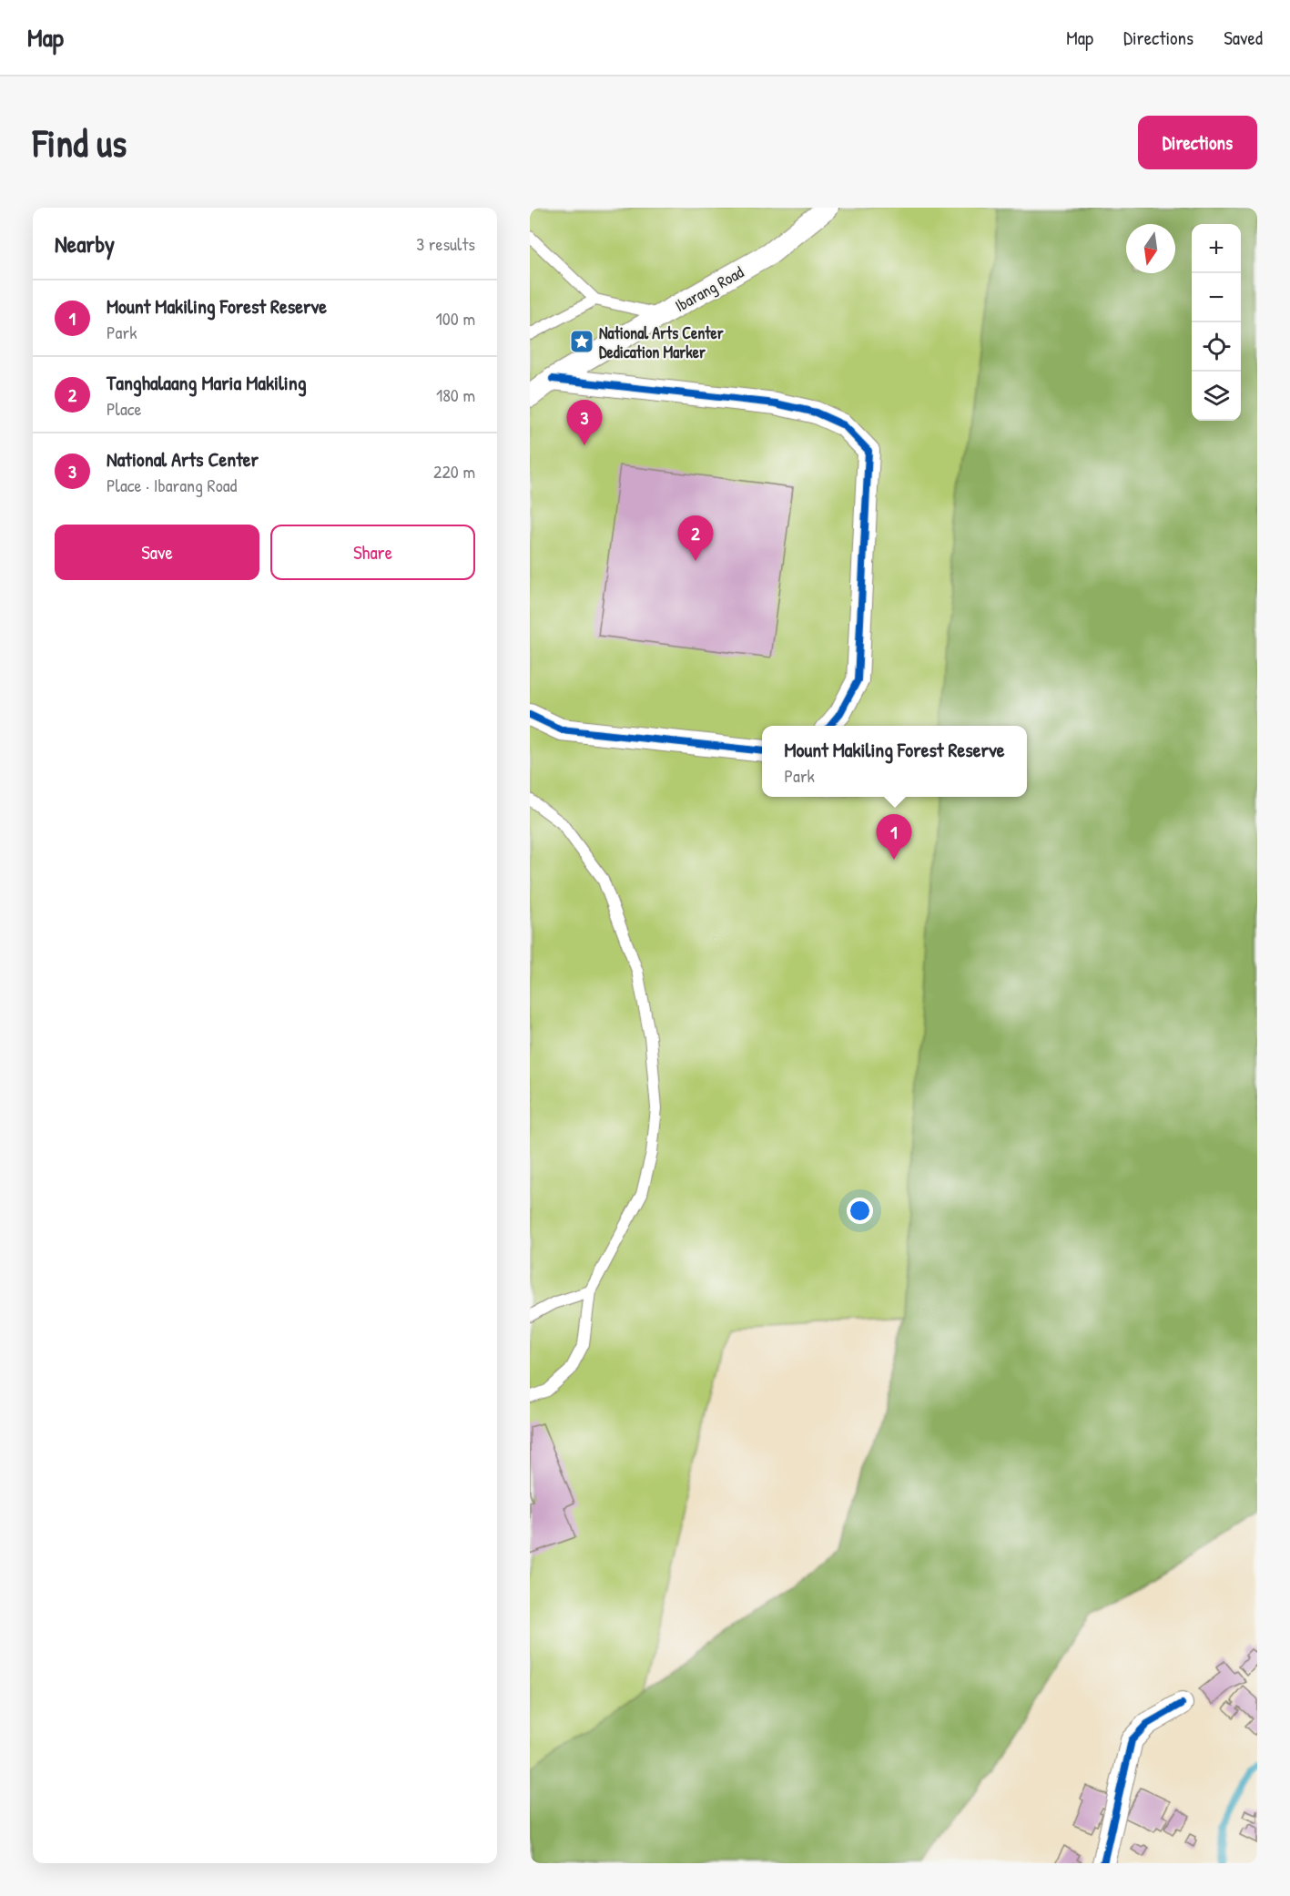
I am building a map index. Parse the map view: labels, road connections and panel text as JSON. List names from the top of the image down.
{
  "streets": {
    "street": ["Ibarang Road"]
  },
  "places": {
    "place": ["National Arts Center Dedication Marker"]
  },
  "north": "bottom",
  "page": {
    "header": "Map",
    "nav": ["Map", "Directions", "Saved"],
    "buttons": [
      "Directions",
      ["Save", "Share"]
    ],
    "title": "Find us",
    "heading": ["Nearby", "3 results"],
    "map_buttons": ["+", "−"],
    "list": [
      {
        "mark": "1",
        "name": "Mount Makiling Forest Reserve",
        "note": "Park",
        "value": "100 m"
      },
      {
        "mark": "2",
        "name": "Tanghalaang Maria Makiling",
        "note": "Place",
        "value": "180 m"
      },
      {
        "mark": "3",
        "name": "National Arts Center",
        "note": "Place · Ibarang Road",
        "value": "220 m"
      }
    ],
    "pins": ["3", "2", "1"],
    "popup": ["Mount Makiling Forest Reserve", "Park"]
  }
}
